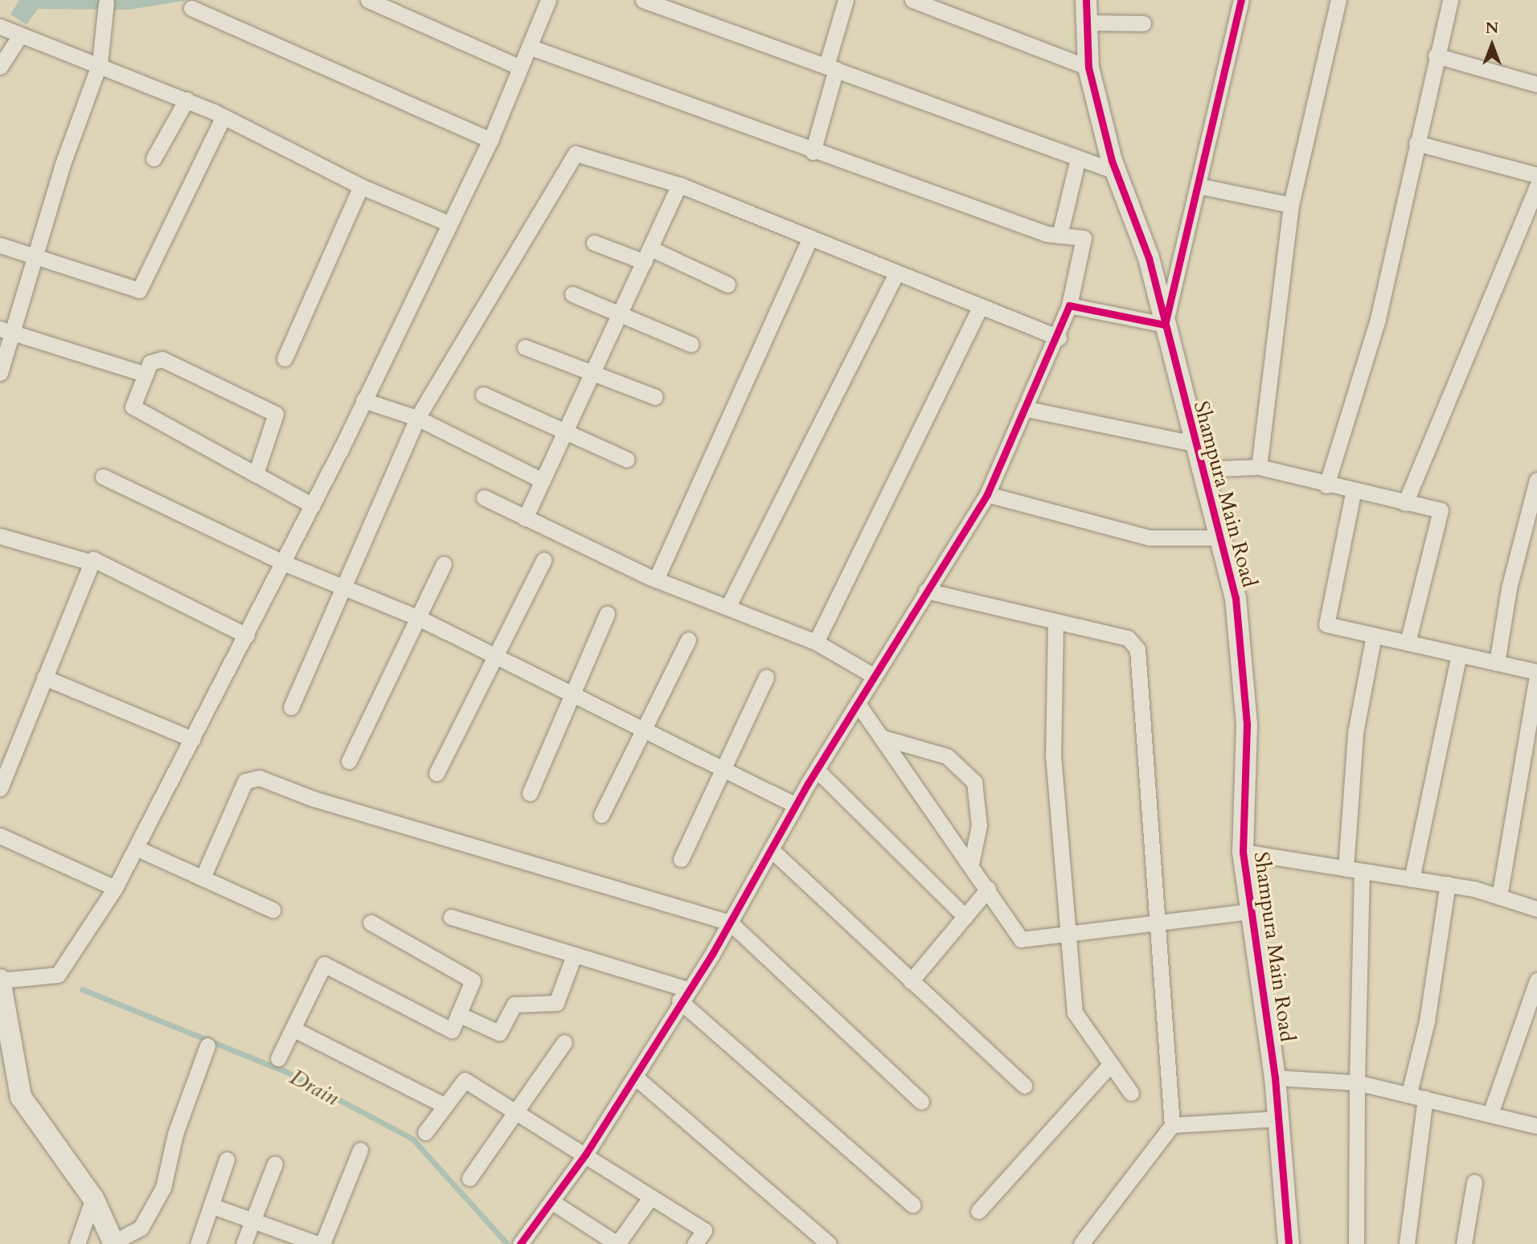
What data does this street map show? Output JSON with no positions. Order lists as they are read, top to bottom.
{
  "streets": {
    "street": ["Shampura Main Road"]
  },
  "water": ["Drain"],
  "north": "top"
}
